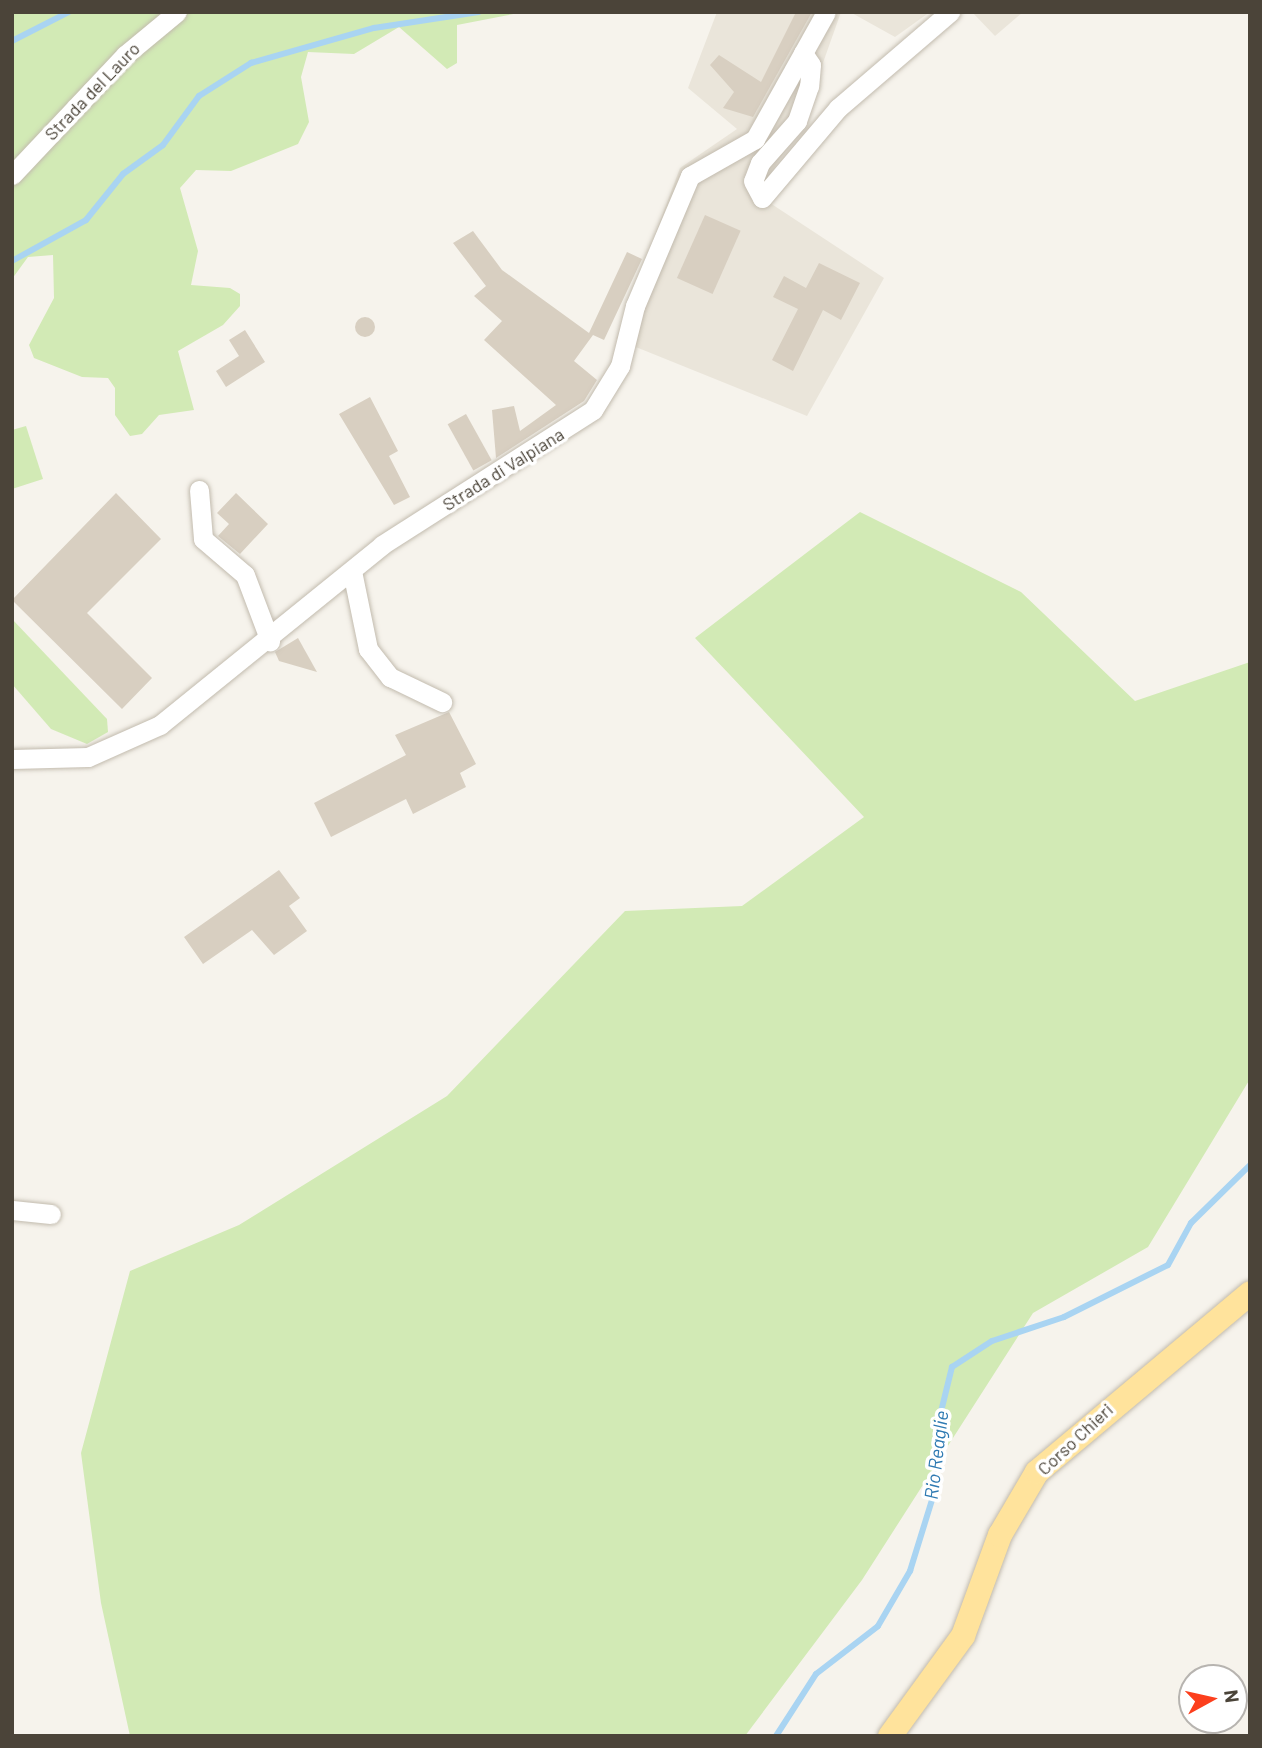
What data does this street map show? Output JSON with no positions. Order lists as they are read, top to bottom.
{
  "streets": {
    "main road": ["Corso Chieri"],
    "street": ["Strada del Lauro", "Strada di Valpiana"]
  },
  "water": ["Rio Reaglie"],
  "north": "right"
}
